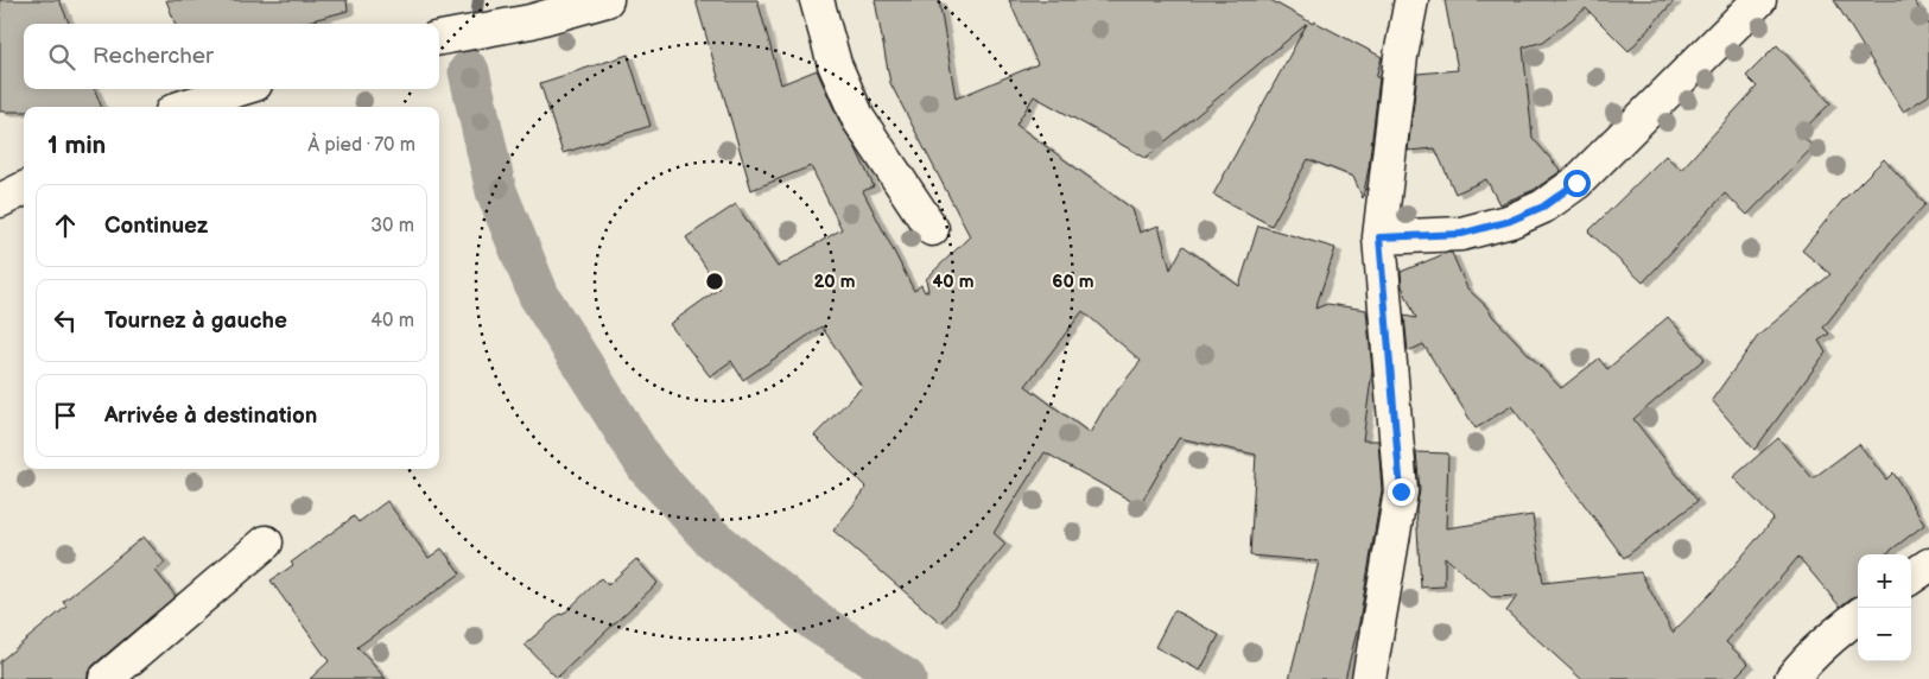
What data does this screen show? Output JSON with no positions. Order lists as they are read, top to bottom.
{
  "page": {
    "search": "Rechercher",
    "heading": ["1 min", "À pied · 70 m"],
    "list": [
      ["Continuez", "30 m"],
      ["Tournez à gauche", "40 m"],
      "Arrivée à destination"
    ],
    "map_buttons": ["+", "−"]
  },
  "rings": ["20 m", "40 m", "60 m"]
}
